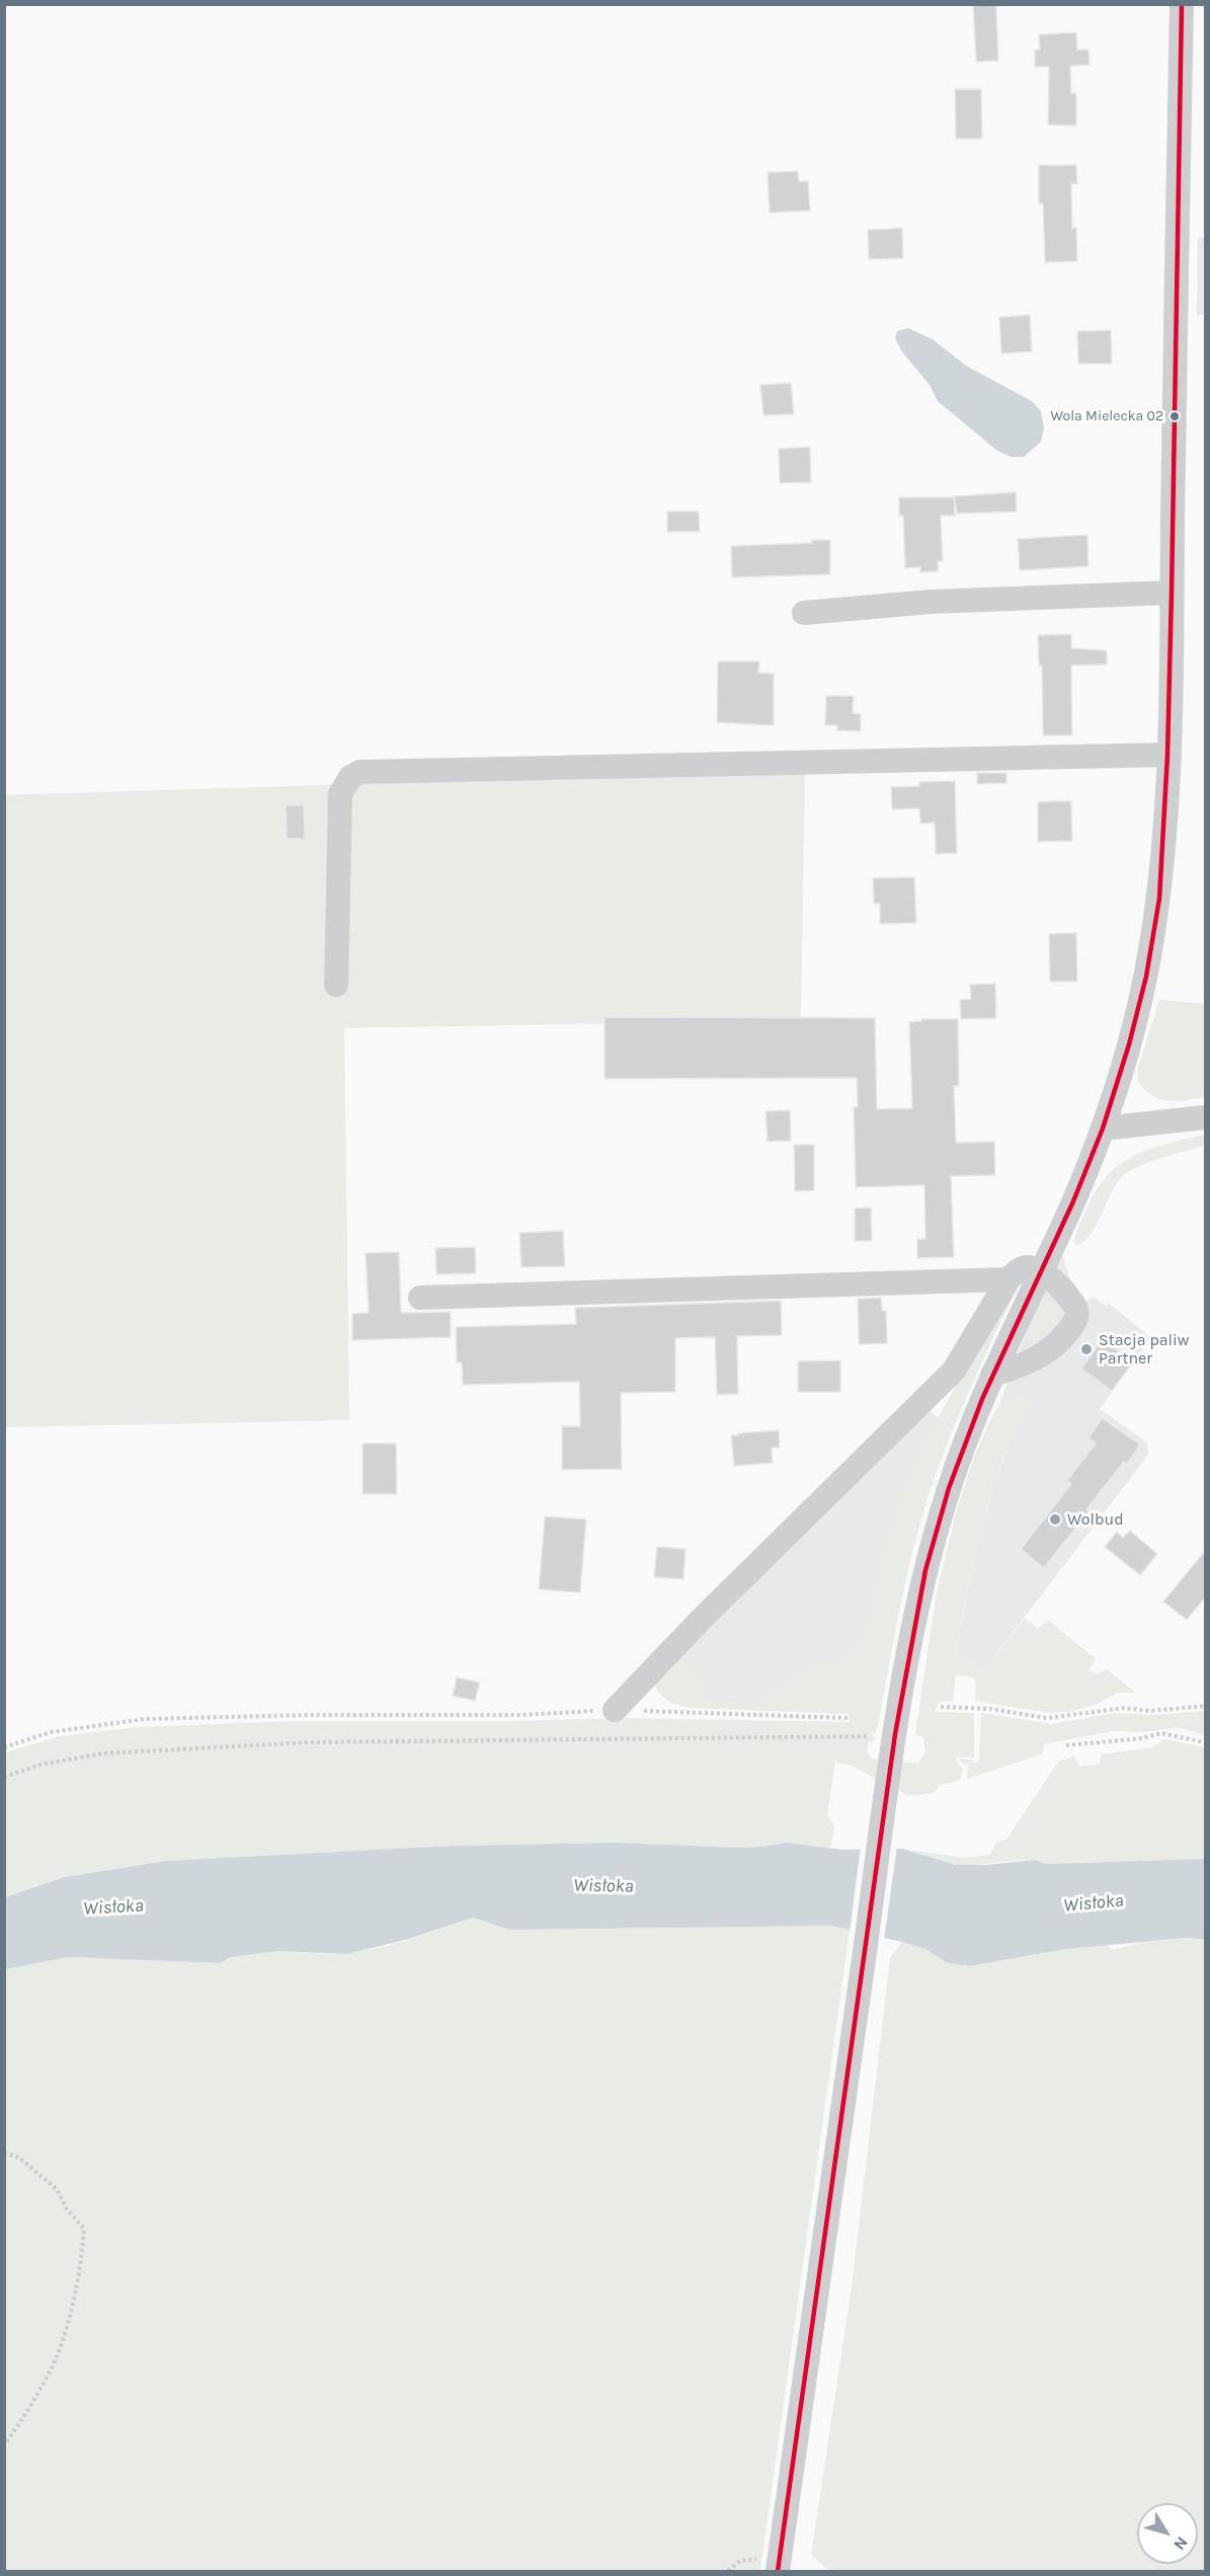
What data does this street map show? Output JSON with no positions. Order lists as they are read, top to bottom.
{
  "water": ["Wisłoka"],
  "places": ["Wola Mielecka 02", "Stacja paliw Partner", "Wolbud"],
  "north": "bottom right"
}
